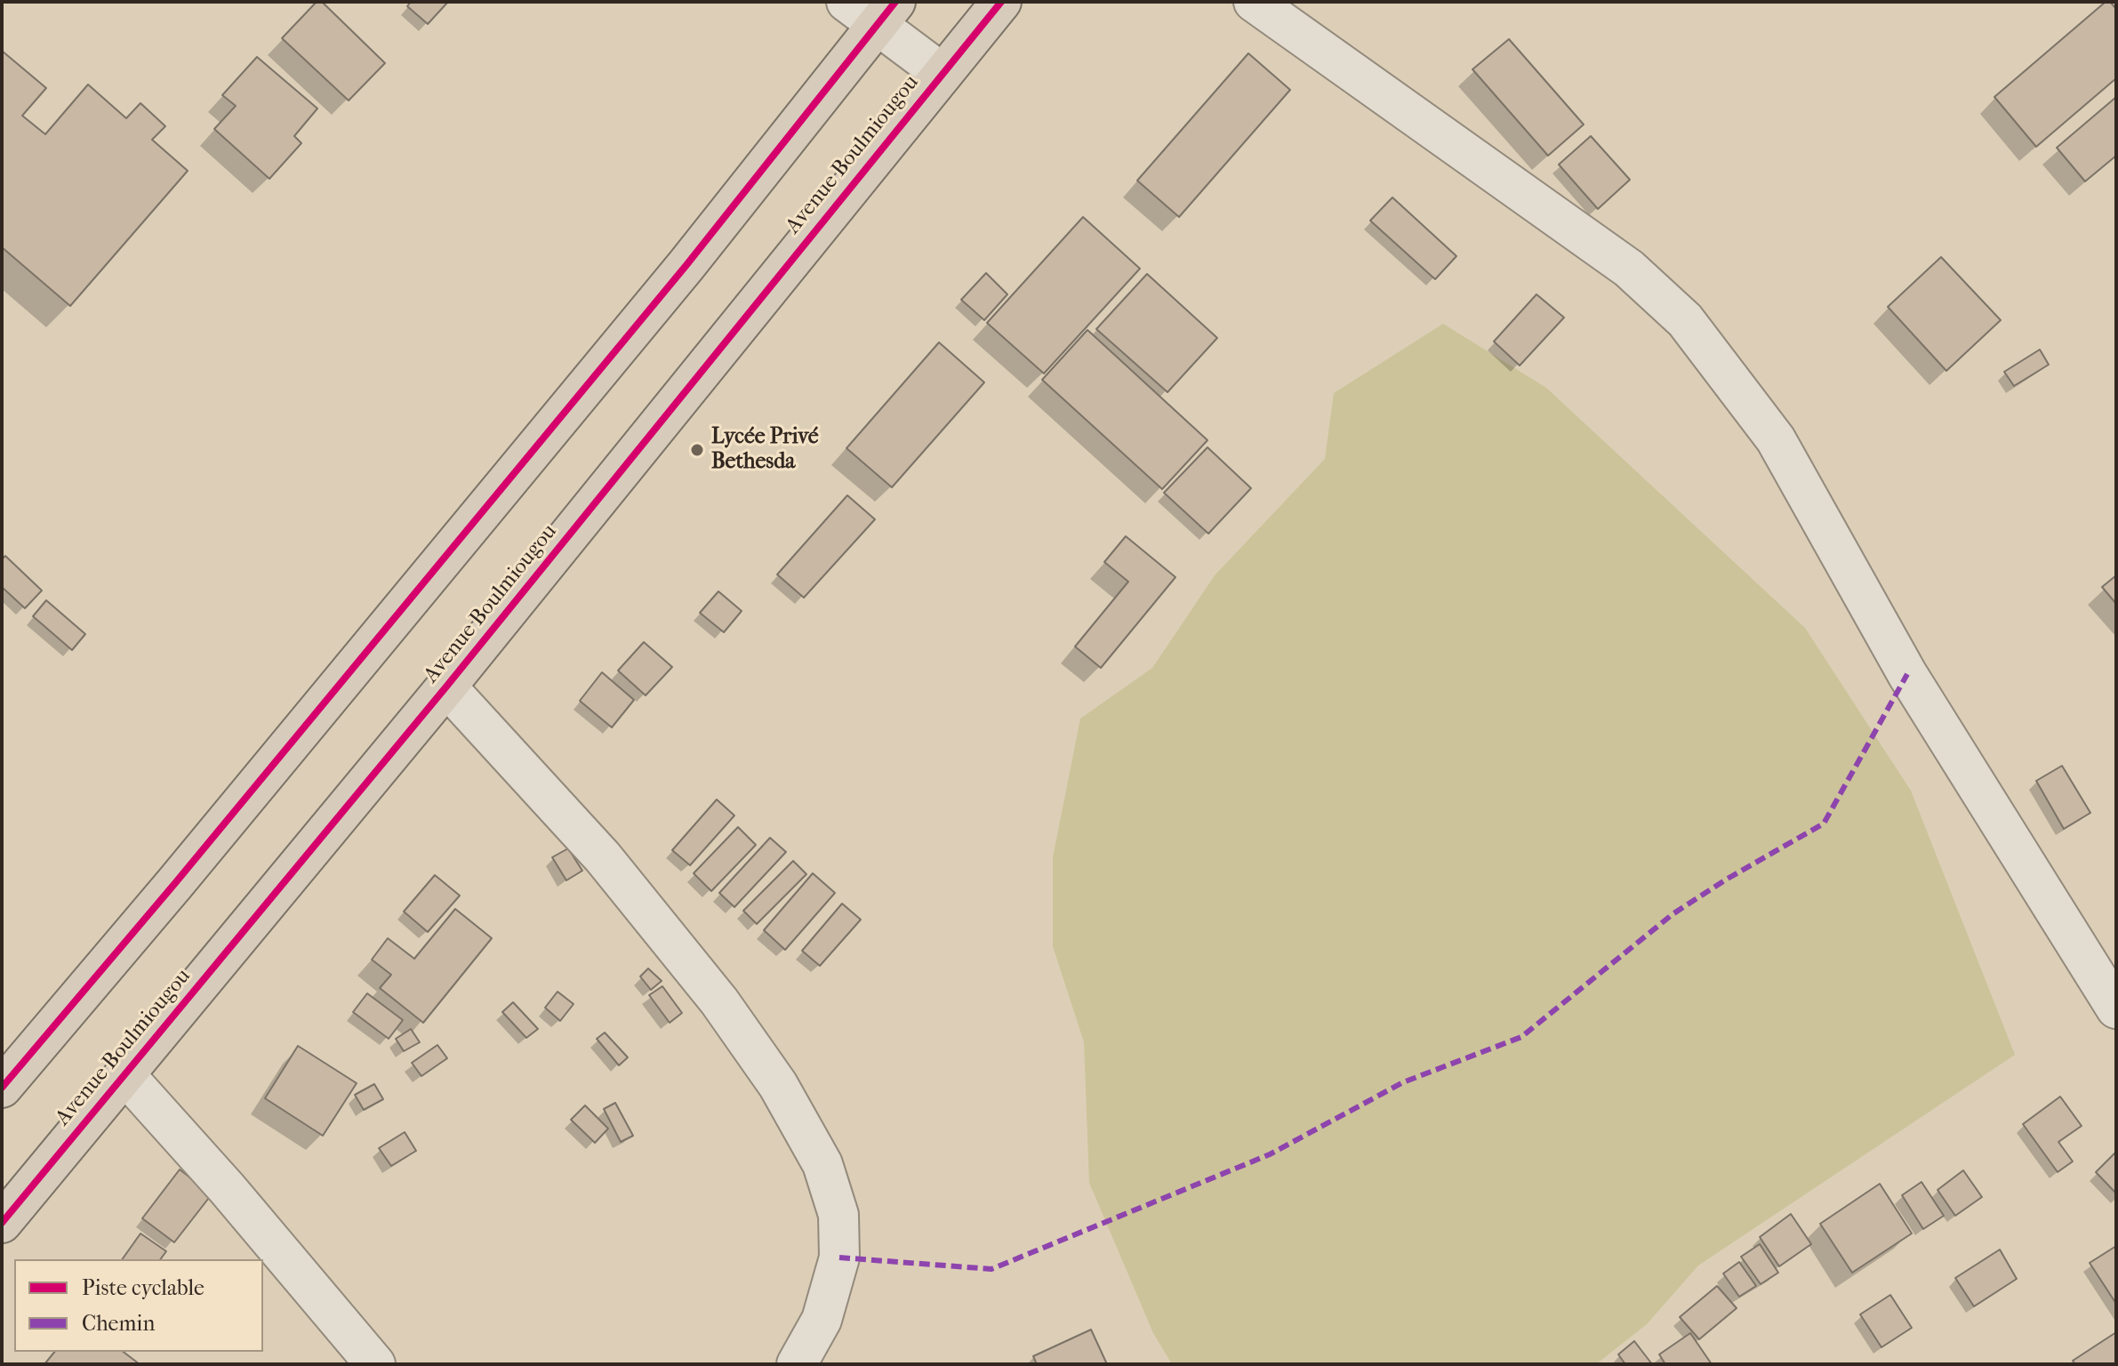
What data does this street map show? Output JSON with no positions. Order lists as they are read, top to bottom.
{
  "streets": {
    "highway": ["Avenue Boulmiougou"]
  },
  "places": ["Lycée Privé Bethesda"],
  "legend": ["Piste cyclable", "Chemin"]
}
